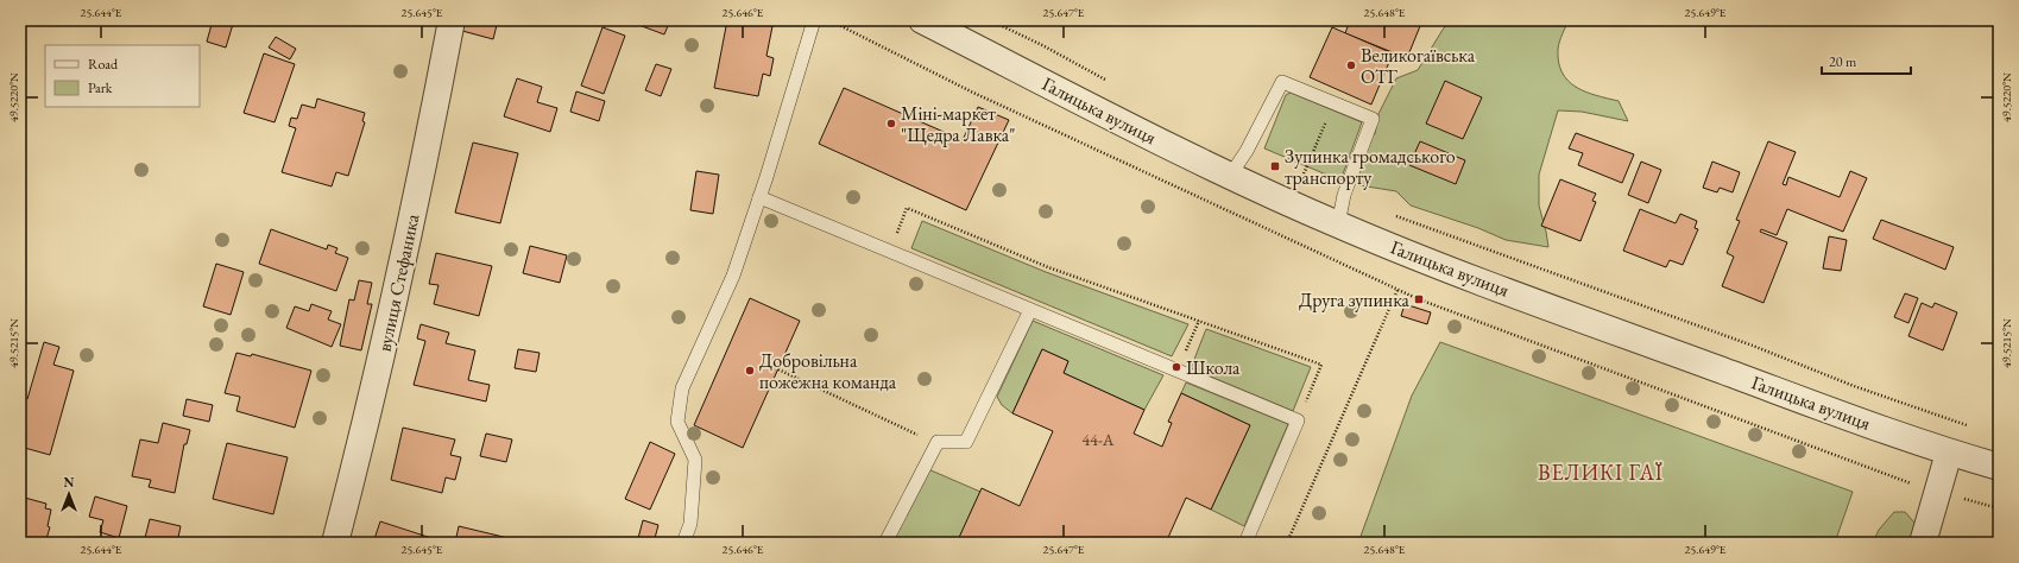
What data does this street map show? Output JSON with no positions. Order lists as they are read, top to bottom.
{
  "streets": {
    "street": ["Галицька вулиця", "вулиця Стефаника"]
  },
  "districts": ["ВЕЛИКІ ГАЇ"],
  "places": {
    "other": [
      "Великогаївська ОТГ",
      "Міні-маркет \"Щедра Лавка\"",
      "Школа",
      "Добровільна пожежна команда"
    ],
    "transit": ["Зупинка громадського транспорту", "Друга зупинка"]
  },
  "house_numbers": ["44-А"],
  "legend": ["Road", "Park"],
  "scale_bar": "20 m",
  "north": "top",
  "coordinates": [
    "25.644°E",
    "25.645°E",
    "25.646°E",
    "25.647°E",
    "25.648°E",
    "25.649°E",
    "49.5220°N",
    "49.5215°N"
  ]
}
